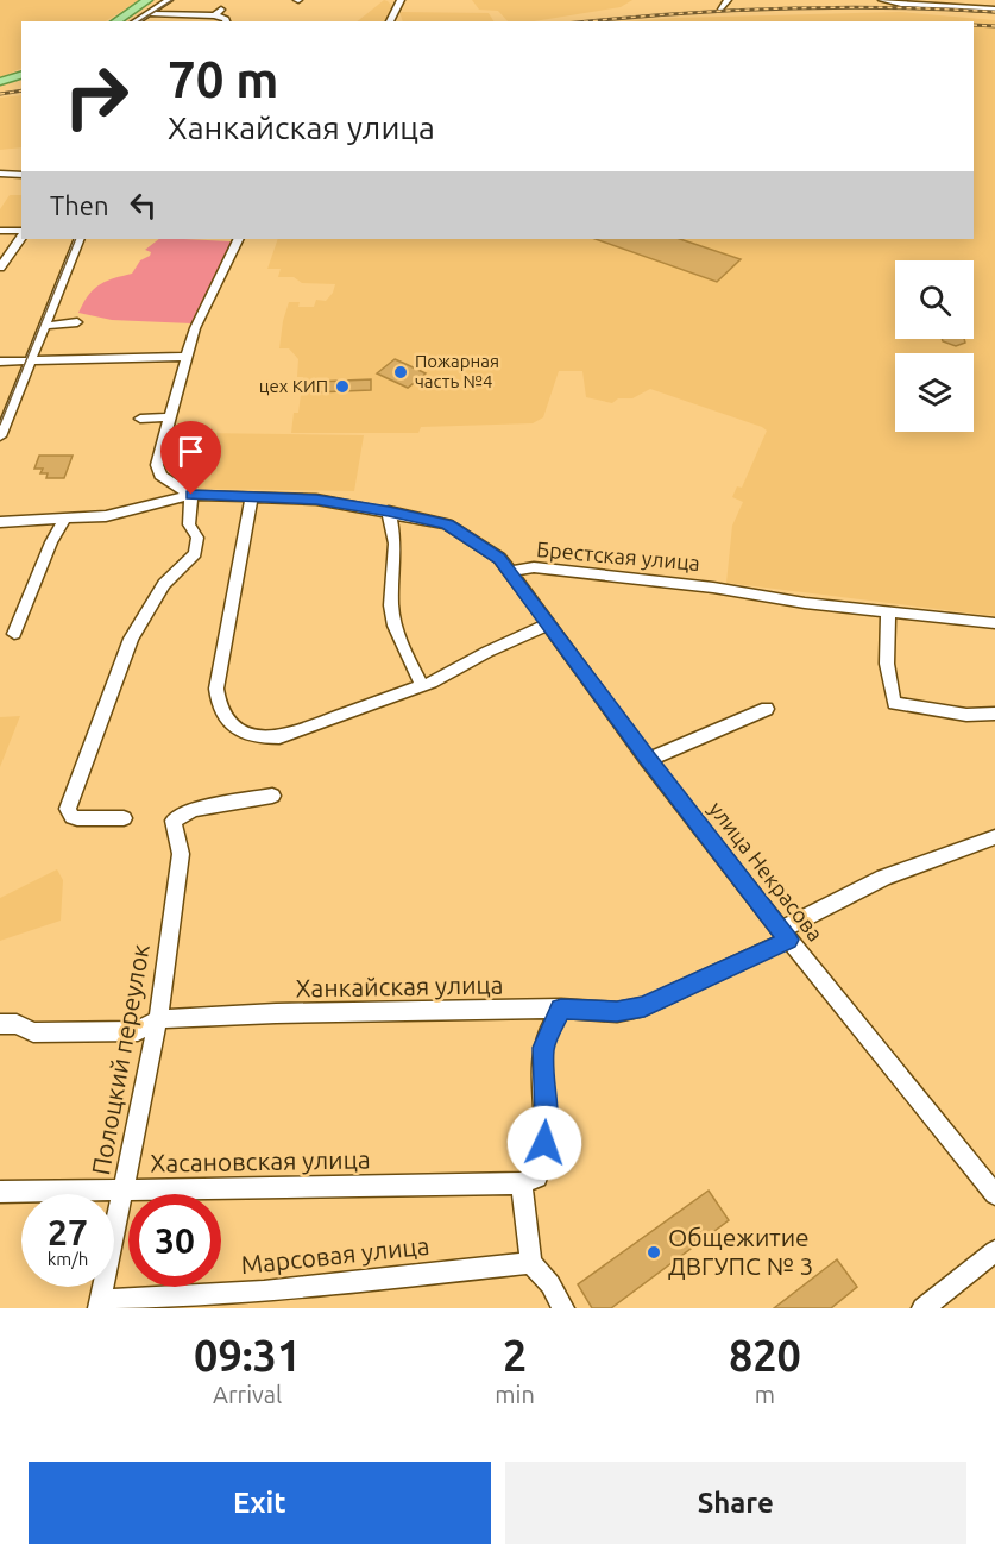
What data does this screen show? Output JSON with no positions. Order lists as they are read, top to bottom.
{
  "streets": {
    "street": [
      "Брестская улица",
      "улица Некрасова",
      "Ханкайская улица",
      "Полоцкий переулок",
      "Хасановская улица",
      "Марсовая улица"
    ]
  },
  "crossings": [
    ["Брестская улица", "улица Некрасова"],
    ["улица Некрасова", "Ханкайская улица"],
    ["Ханкайская улица", "Полоцкий переулок"],
    ["Полоцкий переулок", "Хасановская улица"],
    ["Полоцкий переулок", "Марсовая улица"]
  ],
  "places": ["Пожарная часть №4", "цех КИП", "Общежитие ДВГУПС № 3"],
  "page": {
    "turn": ["70 m", "Ханкайская улица"],
    "then": "Then",
    "speed": "27 km/h",
    "limit": "30",
    "eta": [
      "09:31",
      "Arrival",
      "2",
      "min",
      "820",
      "m"
    ],
    "buttons": ["Exit", "Share"]
  }
}
